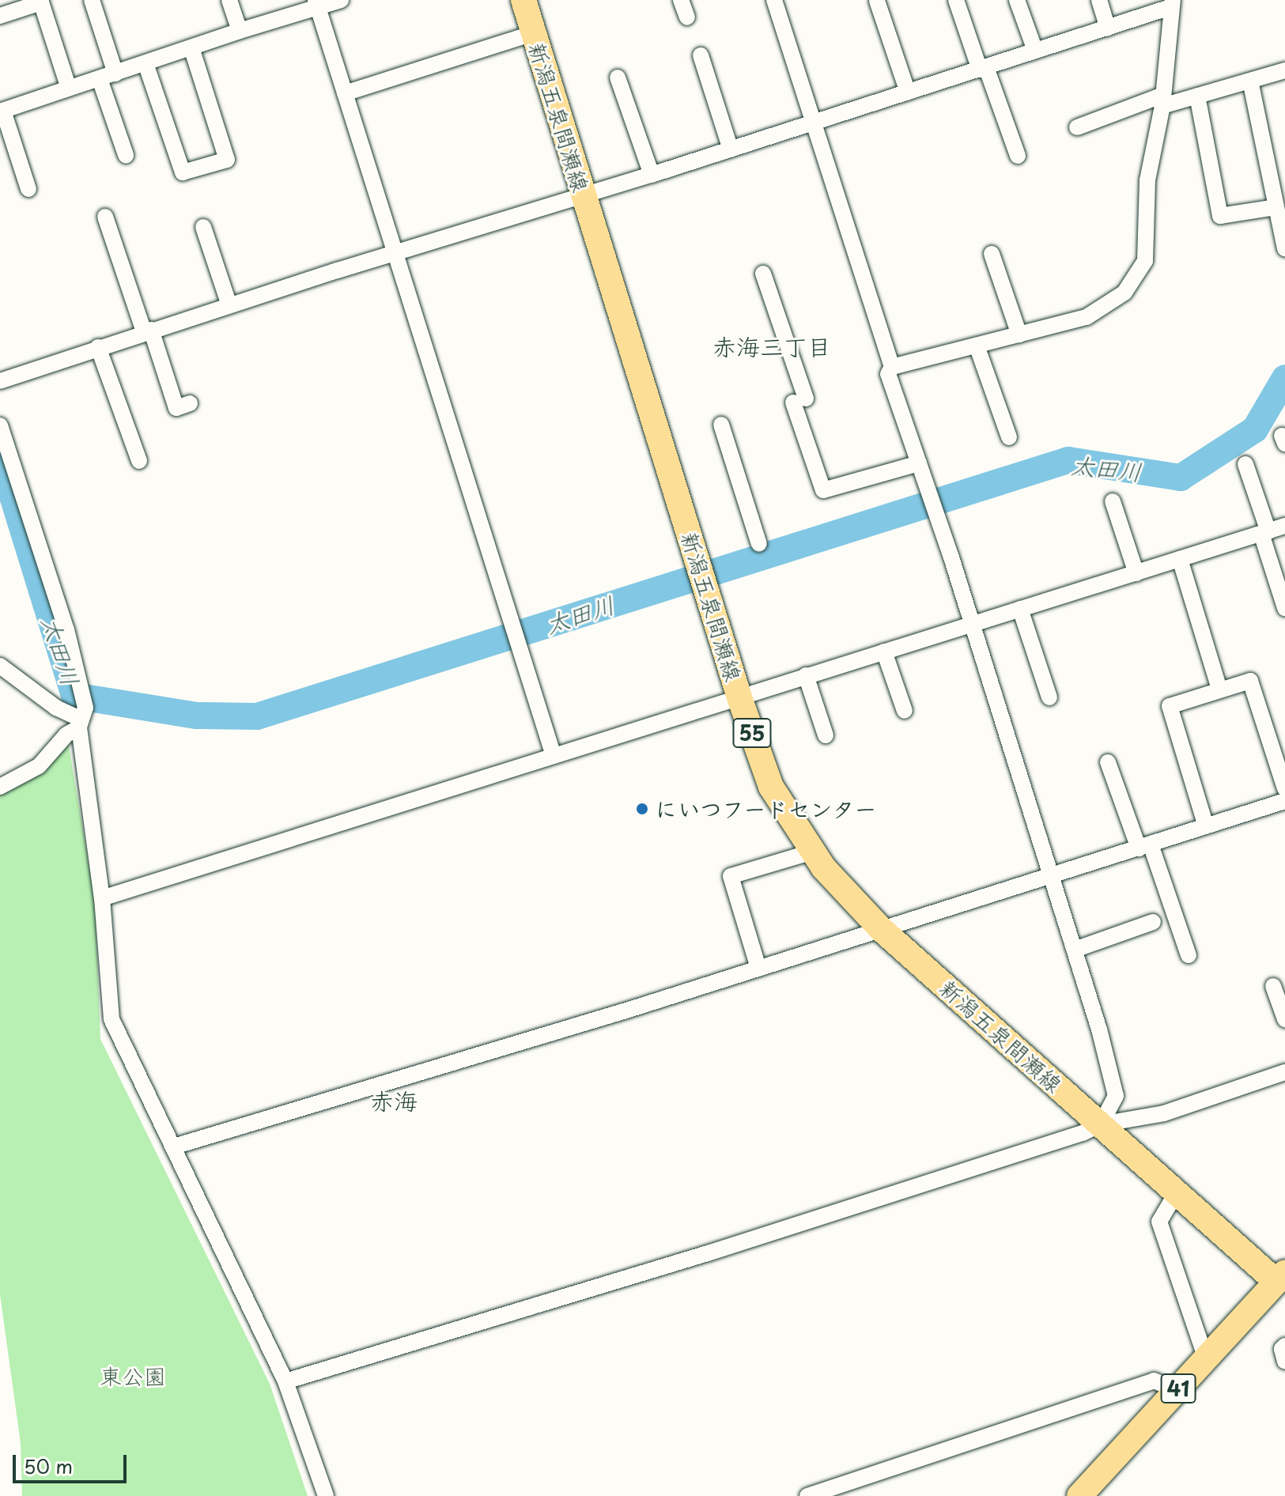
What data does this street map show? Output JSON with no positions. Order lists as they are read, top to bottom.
{
  "streets": {
    "main road": ["新潟五泉間瀬線", "55", "41"]
  },
  "crossings": [
    ["新潟五泉間瀬線", "41"]
  ],
  "districts": ["赤海三丁目", "赤海"],
  "water": ["太田川"],
  "parks": ["東公園"],
  "places": ["にいつフードセンター"],
  "scale_bar": "50 m"
}
